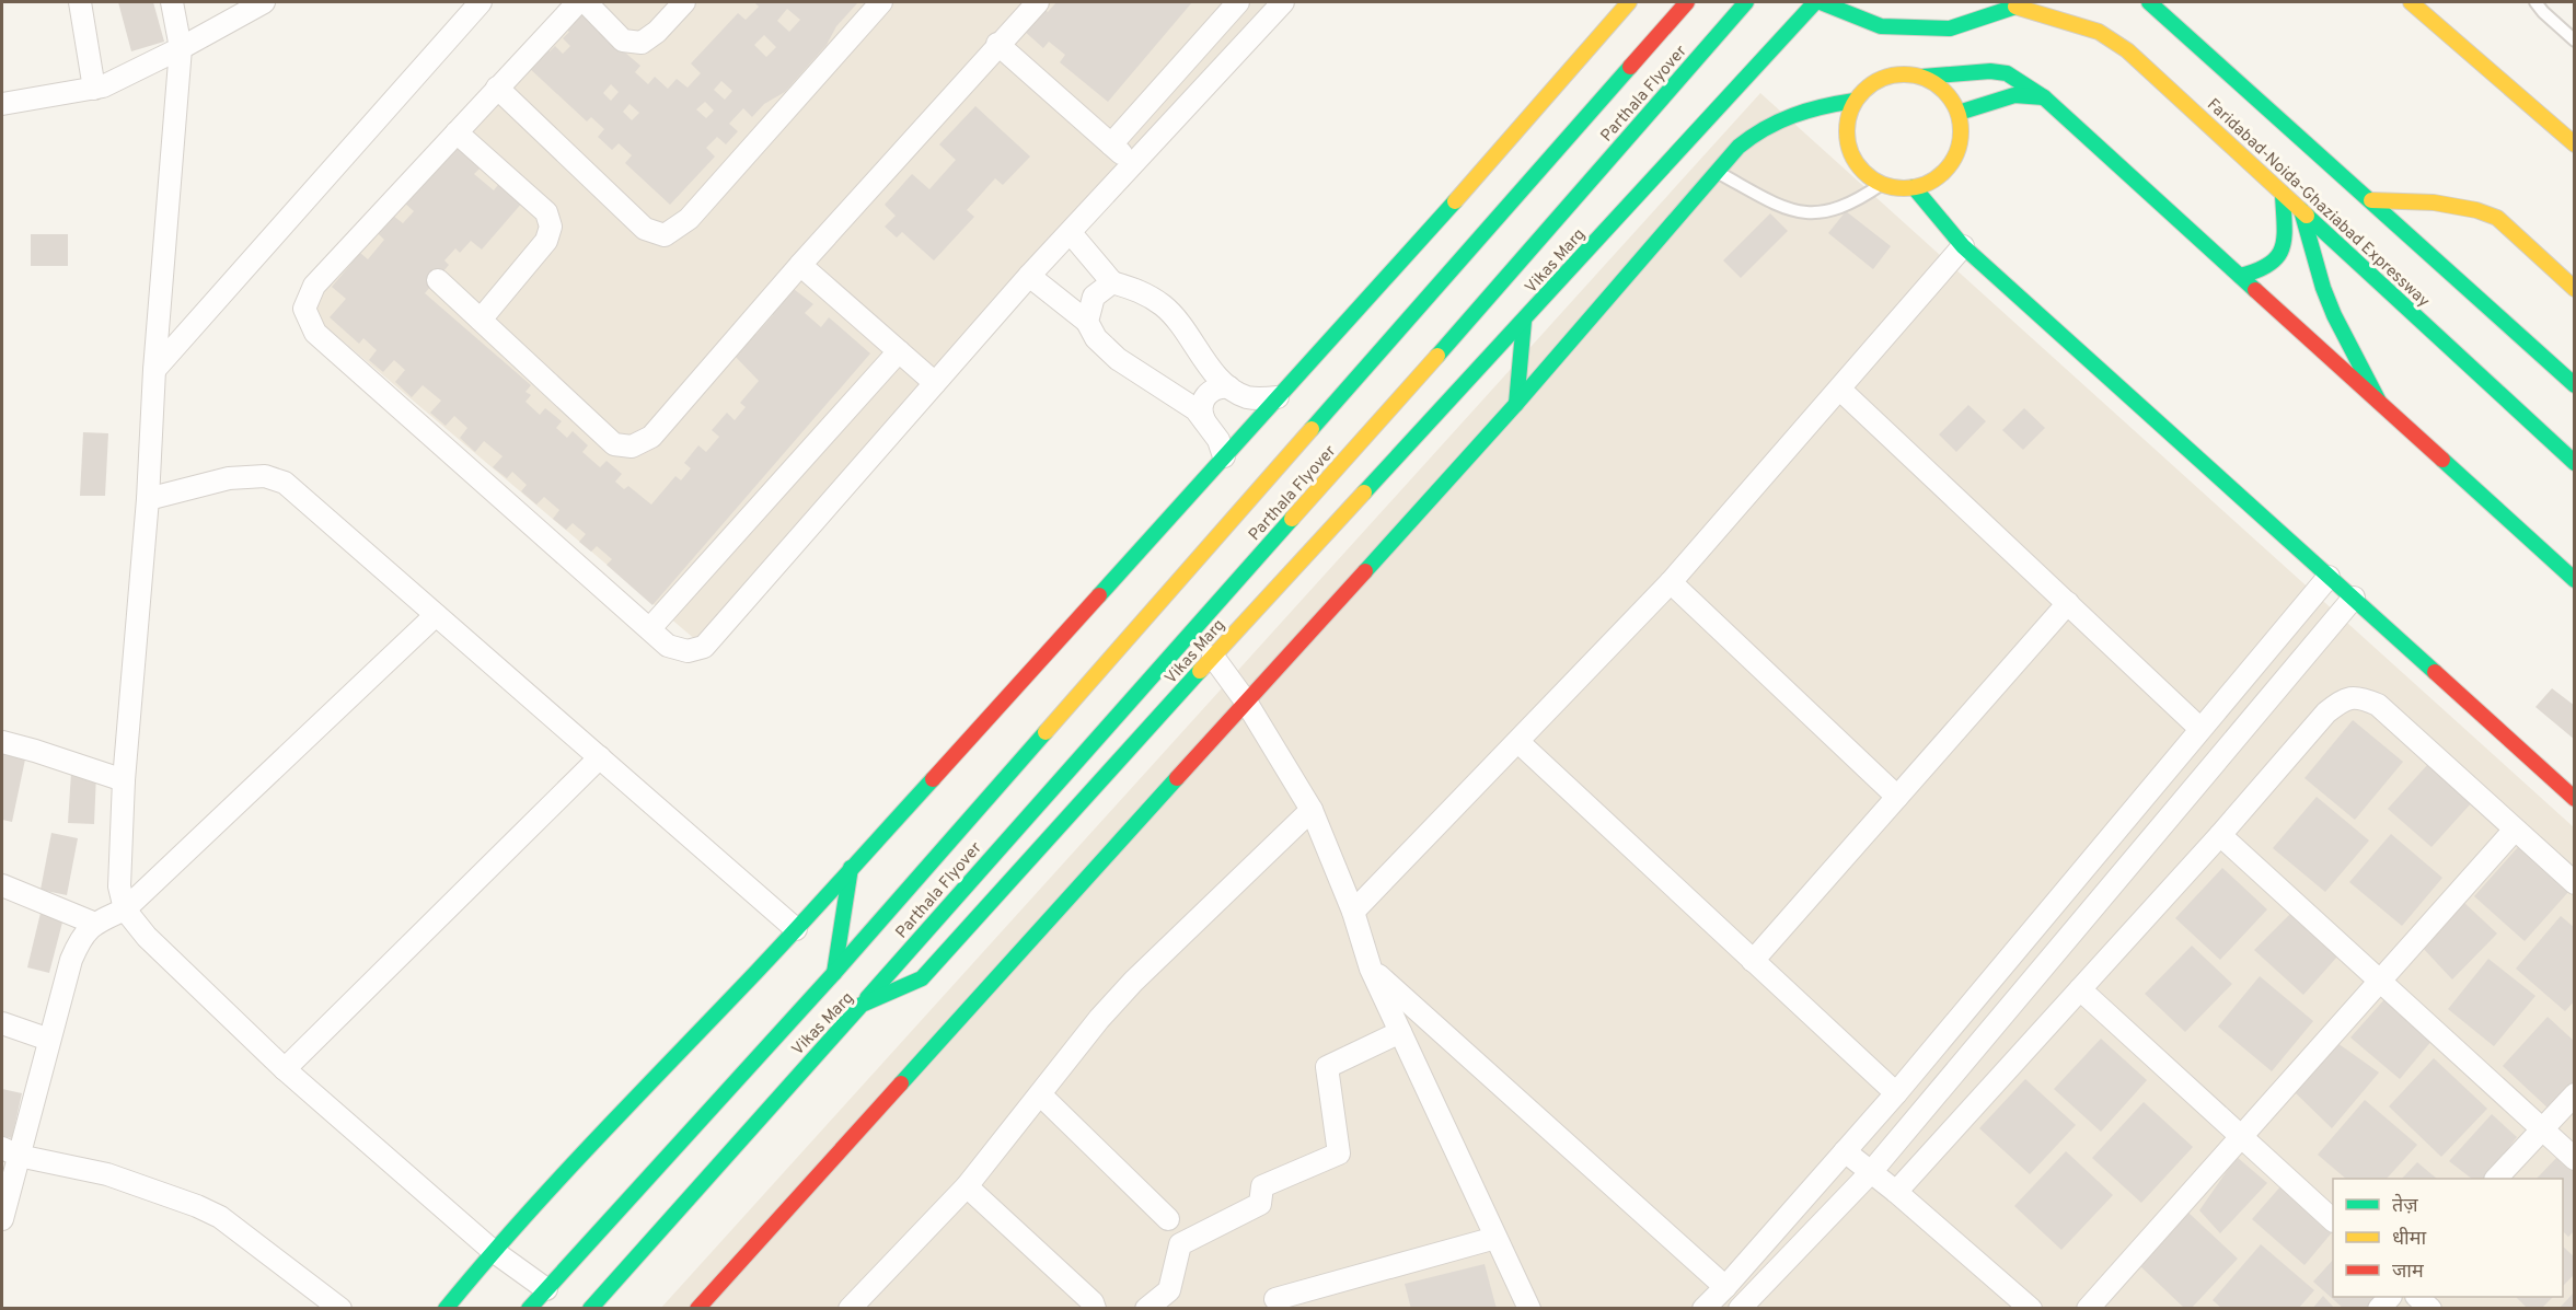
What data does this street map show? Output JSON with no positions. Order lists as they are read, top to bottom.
{
  "streets": {
    "main road": ["Parthala Flyover", "Faridabad-Noida-Ghaziabad Expressway", "Vikas Marg"]
  },
  "crossings": [
    ["Parthala Flyover", "Vikas Marg"]
  ],
  "legend": ["तेज़", "धीमा", "जाम"]
}
